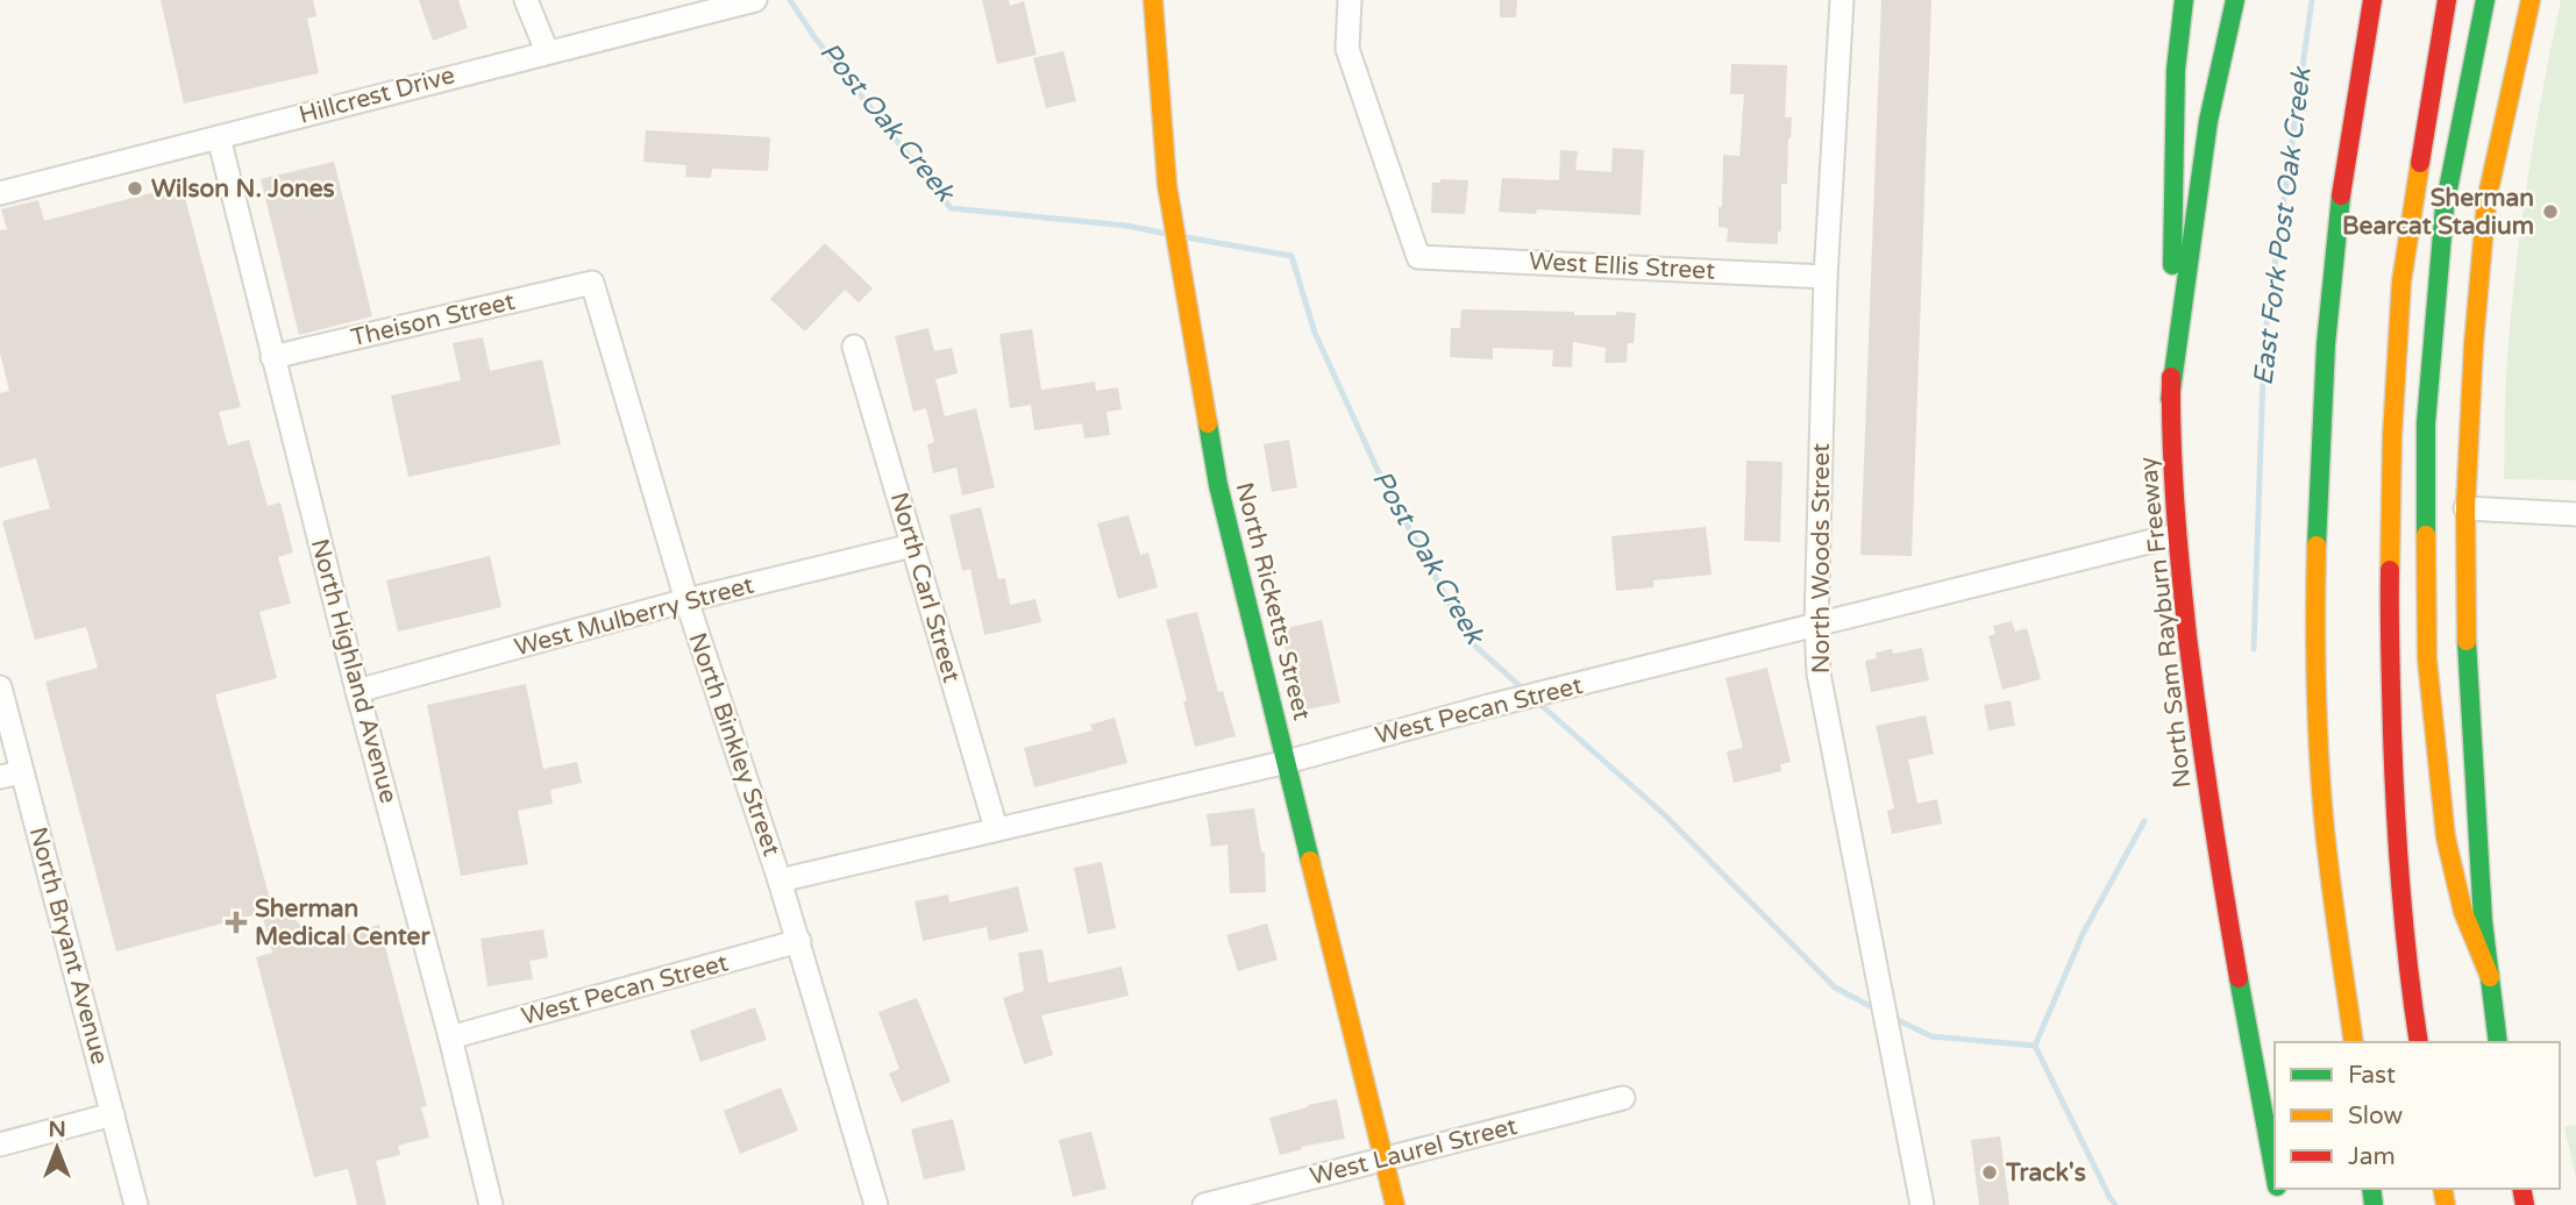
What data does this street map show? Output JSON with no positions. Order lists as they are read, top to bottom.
{
  "streets": {
    "main road": ["North Ricketts Street", "North Sam Rayburn Freeway"],
    "street": [
      "Hillcrest Drive",
      "West Ellis Street",
      "Theison Street",
      "North Woods Street",
      "North Carl Street",
      "West Mulberry Street",
      "North Highland Avenue",
      "West Pecan Street",
      "North Binkley Street",
      "North Bryant Avenue",
      "West Laurel Street"
    ]
  },
  "crossings": [
    ["Hillcrest Drive", "North Highland Avenue"],
    ["West Ellis Street", "North Woods Street"],
    ["Theison Street", "North Highland Avenue"],
    ["Theison Street", "North Binkley Street"],
    ["North Woods Street", "West Pecan Street"],
    ["North Carl Street", "West Mulberry Street"],
    ["North Carl Street", "West Pecan Street"],
    ["North Ricketts Street", "West Pecan Street"],
    ["North Ricketts Street", "West Laurel Street"],
    ["West Mulberry Street", "North Highland Avenue"],
    ["West Mulberry Street", "North Binkley Street"],
    ["North Sam Rayburn Freeway", "West Pecan Street"],
    ["North Highland Avenue", "West Pecan Street"],
    ["West Pecan Street", "North Binkley Street"]
  ],
  "water": ["Post Oak Creek", "East Fork Post Oak Creek"],
  "places": {
    "other": ["Wilson N. Jones", "Sherman Bearcat Stadium", "Track's"],
    "health": ["Sherman Medical Center"]
  },
  "legend": ["Fast", "Slow", "Jam"],
  "north": "top"
}
